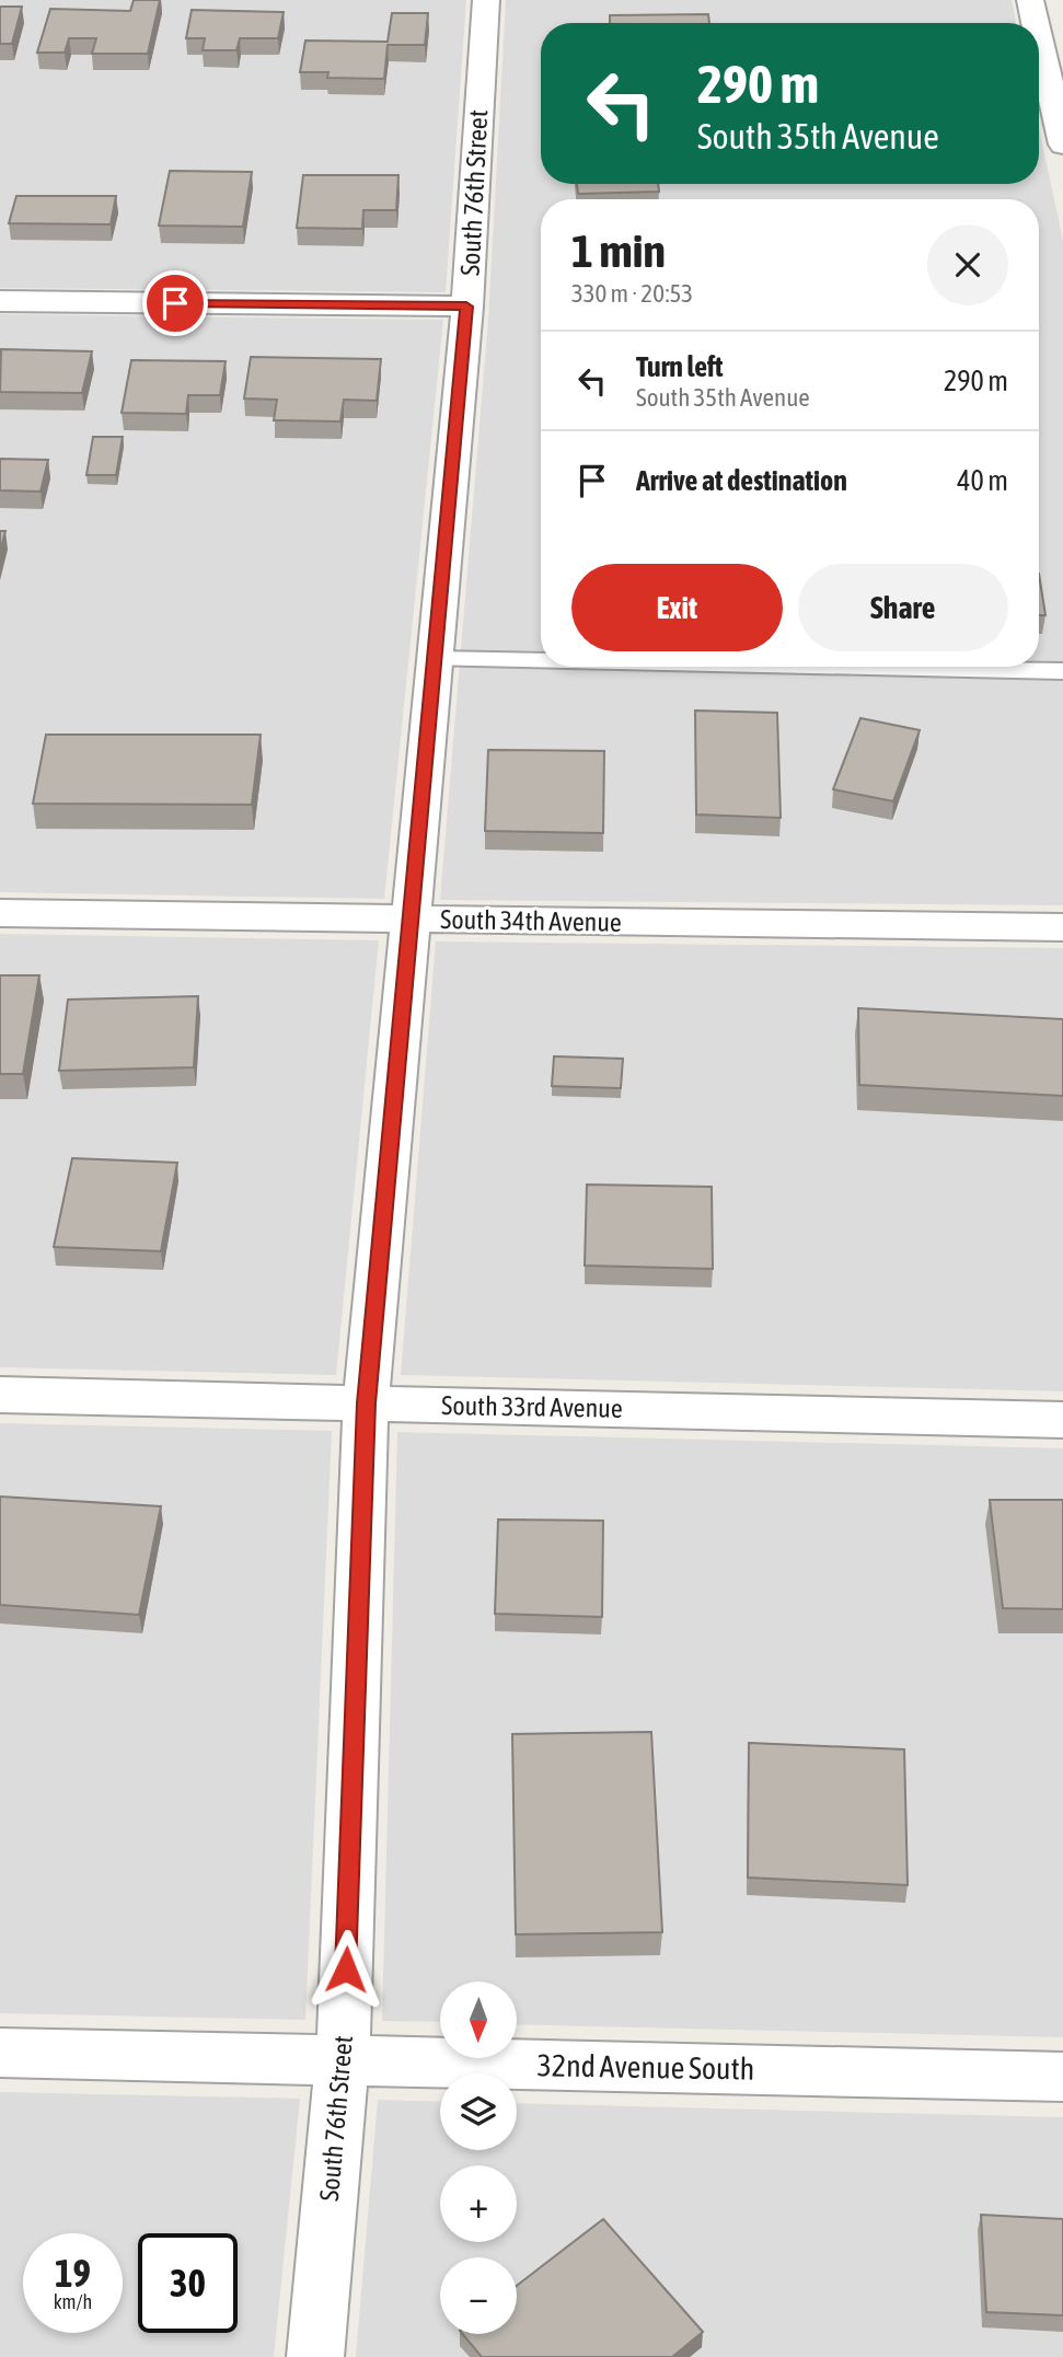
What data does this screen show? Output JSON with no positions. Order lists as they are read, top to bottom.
{
  "streets": {
    "street": [
      "South 76th Street",
      "South 34th Avenue",
      "South 33rd Avenue",
      "32nd Avenue South"
    ]
  },
  "crossings": [
    ["South 76th Street", "South 34th Avenue"],
    ["South 76th Street", "South 33rd Avenue"],
    ["South 76th Street", "32nd Avenue South"]
  ],
  "north": "bottom",
  "page": {
    "turn": ["290 m", "South 35th Avenue"],
    "heading": ["1 min", "330 m · 20:53"],
    "list": [
      {
        "name": "Turn left",
        "note": "South 35th Avenue",
        "value": "290 m"
      },
      {
        "name": "Arrive at destination",
        "value": "40 m"
      }
    ],
    "buttons": ["Exit", "Share"],
    "map_buttons": ["+", "−"],
    "speed": "19 km/h",
    "limit": "30"
  }
}
